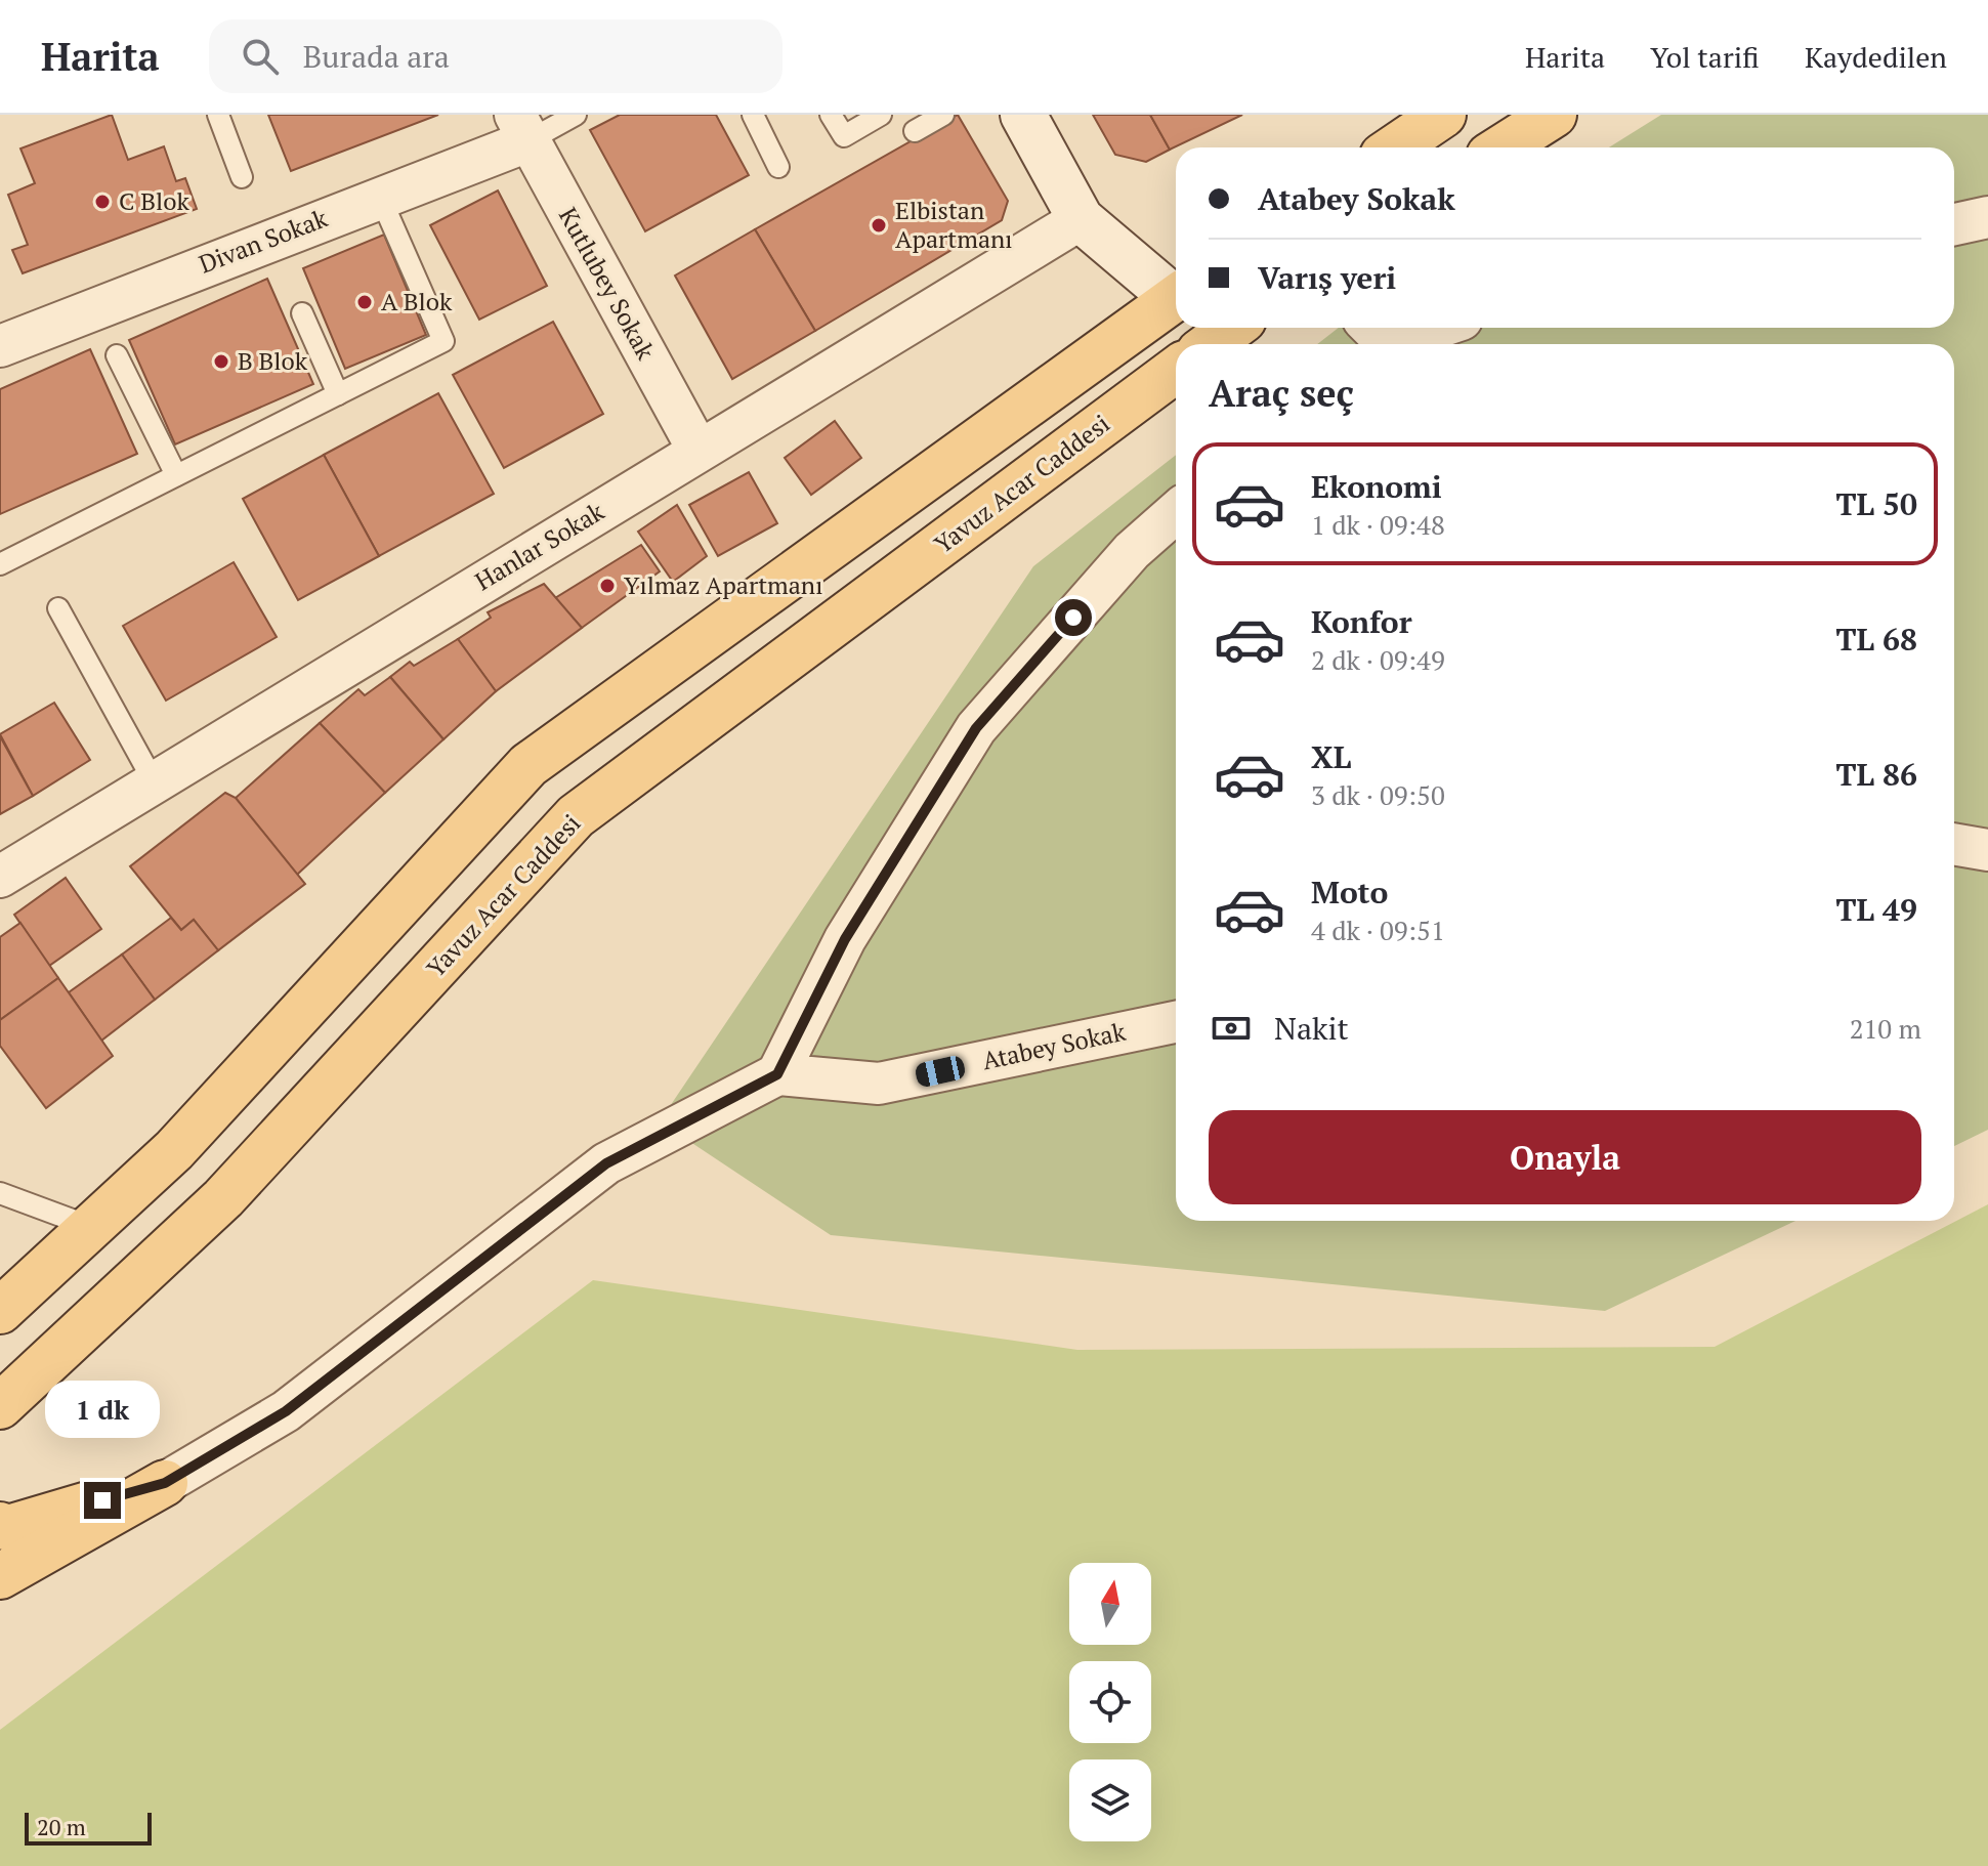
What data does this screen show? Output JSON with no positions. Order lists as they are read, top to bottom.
{
  "streets": {
    "main road": ["Yavuz Acar Caddesi"],
    "street": [
      "Divan Sokak",
      "Kutlubey Sokak",
      "Hanlar Sokak",
      "Atabey Sokak"
    ]
  },
  "crossings": [
    ["Divan Sokak", "Kutlubey Sokak"],
    ["Kutlubey Sokak", "Hanlar Sokak"]
  ],
  "places": [
    "C Blok",
    "Elbistan Apartmanı",
    "A Blok",
    "B Blok",
    "Yılmaz Apartmanı"
  ],
  "scale_bar": "20 m",
  "north": "top",
  "page": {
    "header": "Harita",
    "search": "Burada ara",
    "nav": ["Harita", "Yol tarifi", "Kaydedilen"],
    "banner": ["Atabey Sokak", "Varış yeri"],
    "heading": "Araç seç",
    "list": [
      {
        "name": "Ekonomi",
        "note": "1 dk · 09:48",
        "value": "TL 50"
      },
      {
        "name": "Konfor",
        "note": "2 dk · 09:49",
        "value": "TL 68"
      },
      {
        "name": "XL",
        "note": "3 dk · 09:50",
        "value": "TL 86"
      },
      {
        "name": "Moto",
        "note": "4 dk · 09:51",
        "value": "TL 49"
      }
    ],
    "pay": ["Nakit", "210 m"],
    "buttons": "Onayla",
    "bubble": "1 dk",
    "scale": "20 m"
  }
}
